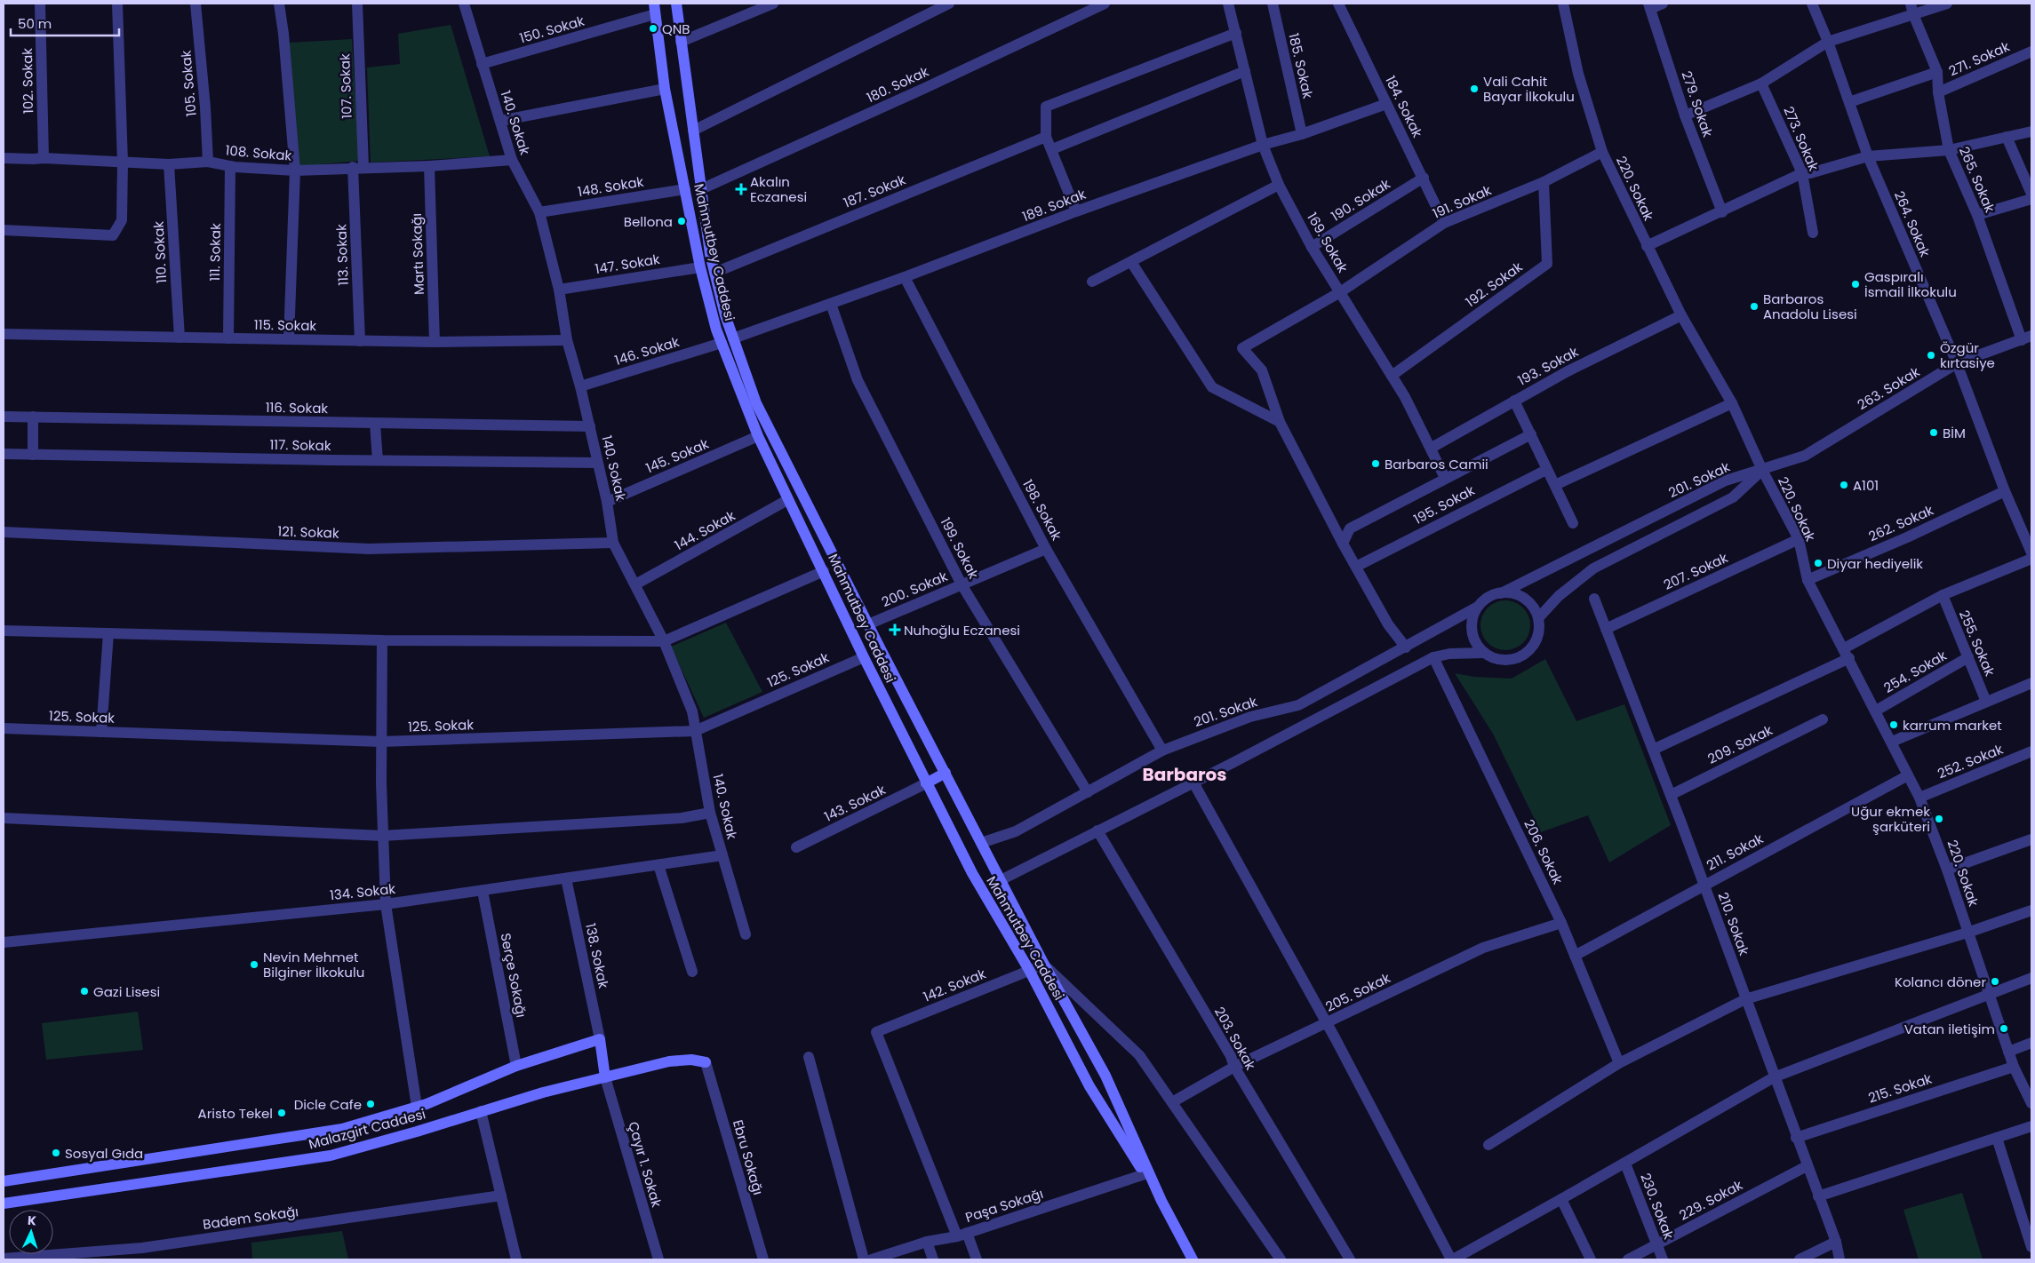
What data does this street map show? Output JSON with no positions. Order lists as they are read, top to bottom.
{
  "streets": {
    "main road": ["Mahmutbey Caddesi", "Malazgirt Caddesi"],
    "street": [
      "150. Sokak",
      "271. Sokak",
      "185. Sokak",
      "102. Sokak",
      "105. Sokak",
      "180. Sokak",
      "107. Sokak",
      "279. Sokak",
      "184. Sokak",
      "140. Sokak",
      "273. Sokak",
      "108. Sokak",
      "265. Sokak",
      "148. Sokak",
      "220. Sokak",
      "187. Sokak",
      "190. Sokak",
      "191. Sokak",
      "189. Sokak",
      "264. Sokak",
      "169. Sokak",
      "110. Sokak",
      "111. Sokak",
      "Martı Sokağı",
      "113. Sokak",
      "147. Sokak",
      "192. Sokak",
      "115. Sokak",
      "146. Sokak",
      "193. Sokak",
      "263. Sokak",
      "116. Sokak",
      "117. Sokak",
      "145. Sokak",
      "201. Sokak",
      "195. Sokak",
      "198. Sokak",
      "262. Sokak",
      "144. Sokak",
      "121. Sokak",
      "199. Sokak",
      "207. Sokak",
      "200. Sokak",
      "255. Sokak",
      "125. Sokak",
      "254. Sokak",
      "209. Sokak",
      "252. Sokak",
      "143. Sokak",
      "206. Sokak",
      "211. Sokak",
      "134. Sokak",
      "210. Sokak",
      "138. Sokak",
      "Serçe Sokağı",
      "142. Sokak",
      "205. Sokak",
      "203. Sokak",
      "215. Sokak",
      "Ebru Sokağı",
      "Çayır 1. Sokak",
      "229. Sokak",
      "Paşa Sokağı",
      "230. Sokak",
      "Badem Sokağı"
    ]
  },
  "crossings": [
    ["150. Sokak", "140. Sokak"],
    ["150. Sokak", "Mahmutbey Caddesi"],
    ["271. Sokak", "265. Sokak"],
    ["271. Sokak", "264. Sokak"],
    ["185. Sokak", "189. Sokak"],
    ["102. Sokak", "108. Sokak"],
    ["105. Sokak", "108. Sokak"],
    ["180. Sokak", "Mahmutbey Caddesi"],
    ["107. Sokak", "108. Sokak"],
    ["107. Sokak", "113. Sokak"],
    ["184. Sokak", "190. Sokak"],
    ["184. Sokak", "191. Sokak"],
    ["184. Sokak", "189. Sokak"],
    ["140. Sokak", "108. Sokak"],
    ["140. Sokak", "148. Sokak"],
    ["140. Sokak", "147. Sokak"],
    ["140. Sokak", "115. Sokak"],
    ["140. Sokak", "146. Sokak"],
    ["140. Sokak", "116. Sokak"],
    ["140. Sokak", "117. Sokak"],
    ["140. Sokak", "145. Sokak"],
    ["140. Sokak", "144. Sokak"],
    ["140. Sokak", "121. Sokak"],
    ["140. Sokak", "125. Sokak"],
    ["140. Sokak", "134. Sokak"],
    ["108. Sokak", "110. Sokak"],
    ["108. Sokak", "111. Sokak"],
    ["108. Sokak", "Martı Sokağı"],
    ["108. Sokak", "113. Sokak"],
    ["265. Sokak", "263. Sokak"],
    ["148. Sokak", "Mahmutbey Caddesi"],
    ["220. Sokak", "191. Sokak"],
    ["220. Sokak", "193. Sokak"],
    ["220. Sokak", "263. Sokak"],
    ["220. Sokak", "201. Sokak"],
    ["220. Sokak", "262. Sokak"],
    ["220. Sokak", "207. Sokak"],
    ["220. Sokak", "254. Sokak"],
    ["220. Sokak", "252. Sokak"],
    ["220. Sokak", "211. Sokak"],
    ["220. Sokak", "215. Sokak"],
    ["187. Sokak", "Mahmutbey Caddesi"],
    ["190. Sokak", "169. Sokak"],
    ["191. Sokak", "169. Sokak"],
    ["191. Sokak", "192. Sokak"],
    ["189. Sokak", "169. Sokak"],
    ["189. Sokak", "Mahmutbey Caddesi"],
    ["189. Sokak", "198. Sokak"],
    ["189. Sokak", "199. Sokak"],
    ["264. Sokak", "263. Sokak"],
    ["264. Sokak", "262. Sokak"],
    ["169. Sokak", "192. Sokak"],
    ["169. Sokak", "193. Sokak"],
    ["110. Sokak", "115. Sokak"],
    ["111. Sokak", "115. Sokak"],
    ["Mahmutbey Caddesi", "147. Sokak"],
    ["Mahmutbey Caddesi", "146. Sokak"],
    ["Mahmutbey Caddesi", "145. Sokak"],
    ["Mahmutbey Caddesi", "201. Sokak"],
    ["Mahmutbey Caddesi", "144. Sokak"],
    ["Mahmutbey Caddesi", "200. Sokak"],
    ["Mahmutbey Caddesi", "125. Sokak"],
    ["Mahmutbey Caddesi", "143. Sokak"],
    ["Mahmutbey Caddesi", "142. Sokak"],
    ["Mahmutbey Caddesi", "Paşa Sokağı"],
    ["Martı Sokağı", "115. Sokak"],
    ["113. Sokak", "115. Sokak"],
    ["263. Sokak", "201. Sokak"],
    ["201. Sokak", "198. Sokak"],
    ["201. Sokak", "199. Sokak"],
    ["198. Sokak", "200. Sokak"],
    ["199. Sokak", "200. Sokak"],
    ["207. Sokak", "210. Sokak"],
    ["255. Sokak", "254. Sokak"],
    ["209. Sokak", "210. Sokak"],
    ["206. Sokak", "211. Sokak"],
    ["206. Sokak", "205. Sokak"],
    ["211. Sokak", "210. Sokak"],
    ["134. Sokak", "138. Sokak"],
    ["134. Sokak", "Serçe Sokağı"],
    ["210. Sokak", "215. Sokak"],
    ["210. Sokak", "229. Sokak"],
    ["138. Sokak", "Malazgirt Caddesi"],
    ["Serçe Sokağı", "Malazgirt Caddesi"],
    ["142. Sokak", "Paşa Sokağı"],
    ["205. Sokak", "203. Sokak"],
    ["Malazgirt Caddesi", "Ebru Sokağı"],
    ["Malazgirt Caddesi", "Çayır 1. Sokak"],
    ["229. Sokak", "230. Sokak"]
  ],
  "districts": ["Barbaros"],
  "places": {
    "other": [
      "QNB",
      "Vali Cahit Bayar İlkokulu",
      "Bellona",
      "Gaspıralı İsmail İlkokulu",
      "Barbaros Anadolu Lisesi",
      "Özgür kırtasiye",
      "BİM",
      "Barbaros Camii",
      "A101",
      "Diyar hediyelik",
      "karrum market",
      "Uğur ekmek şarküteri",
      "Nevin Mehmet Bilginer İlkokulu",
      "Kolancı döner",
      "Gazi Lisesi",
      "Vatan iletişim",
      "Dicle Cafe",
      "Aristo Tekel",
      "Sosyal Gıda"
    ],
    "health": ["Akalın Eczanesi", "Nuhoğlu Eczanesi"]
  },
  "scale_bar": "50 m",
  "north": "top"
}
